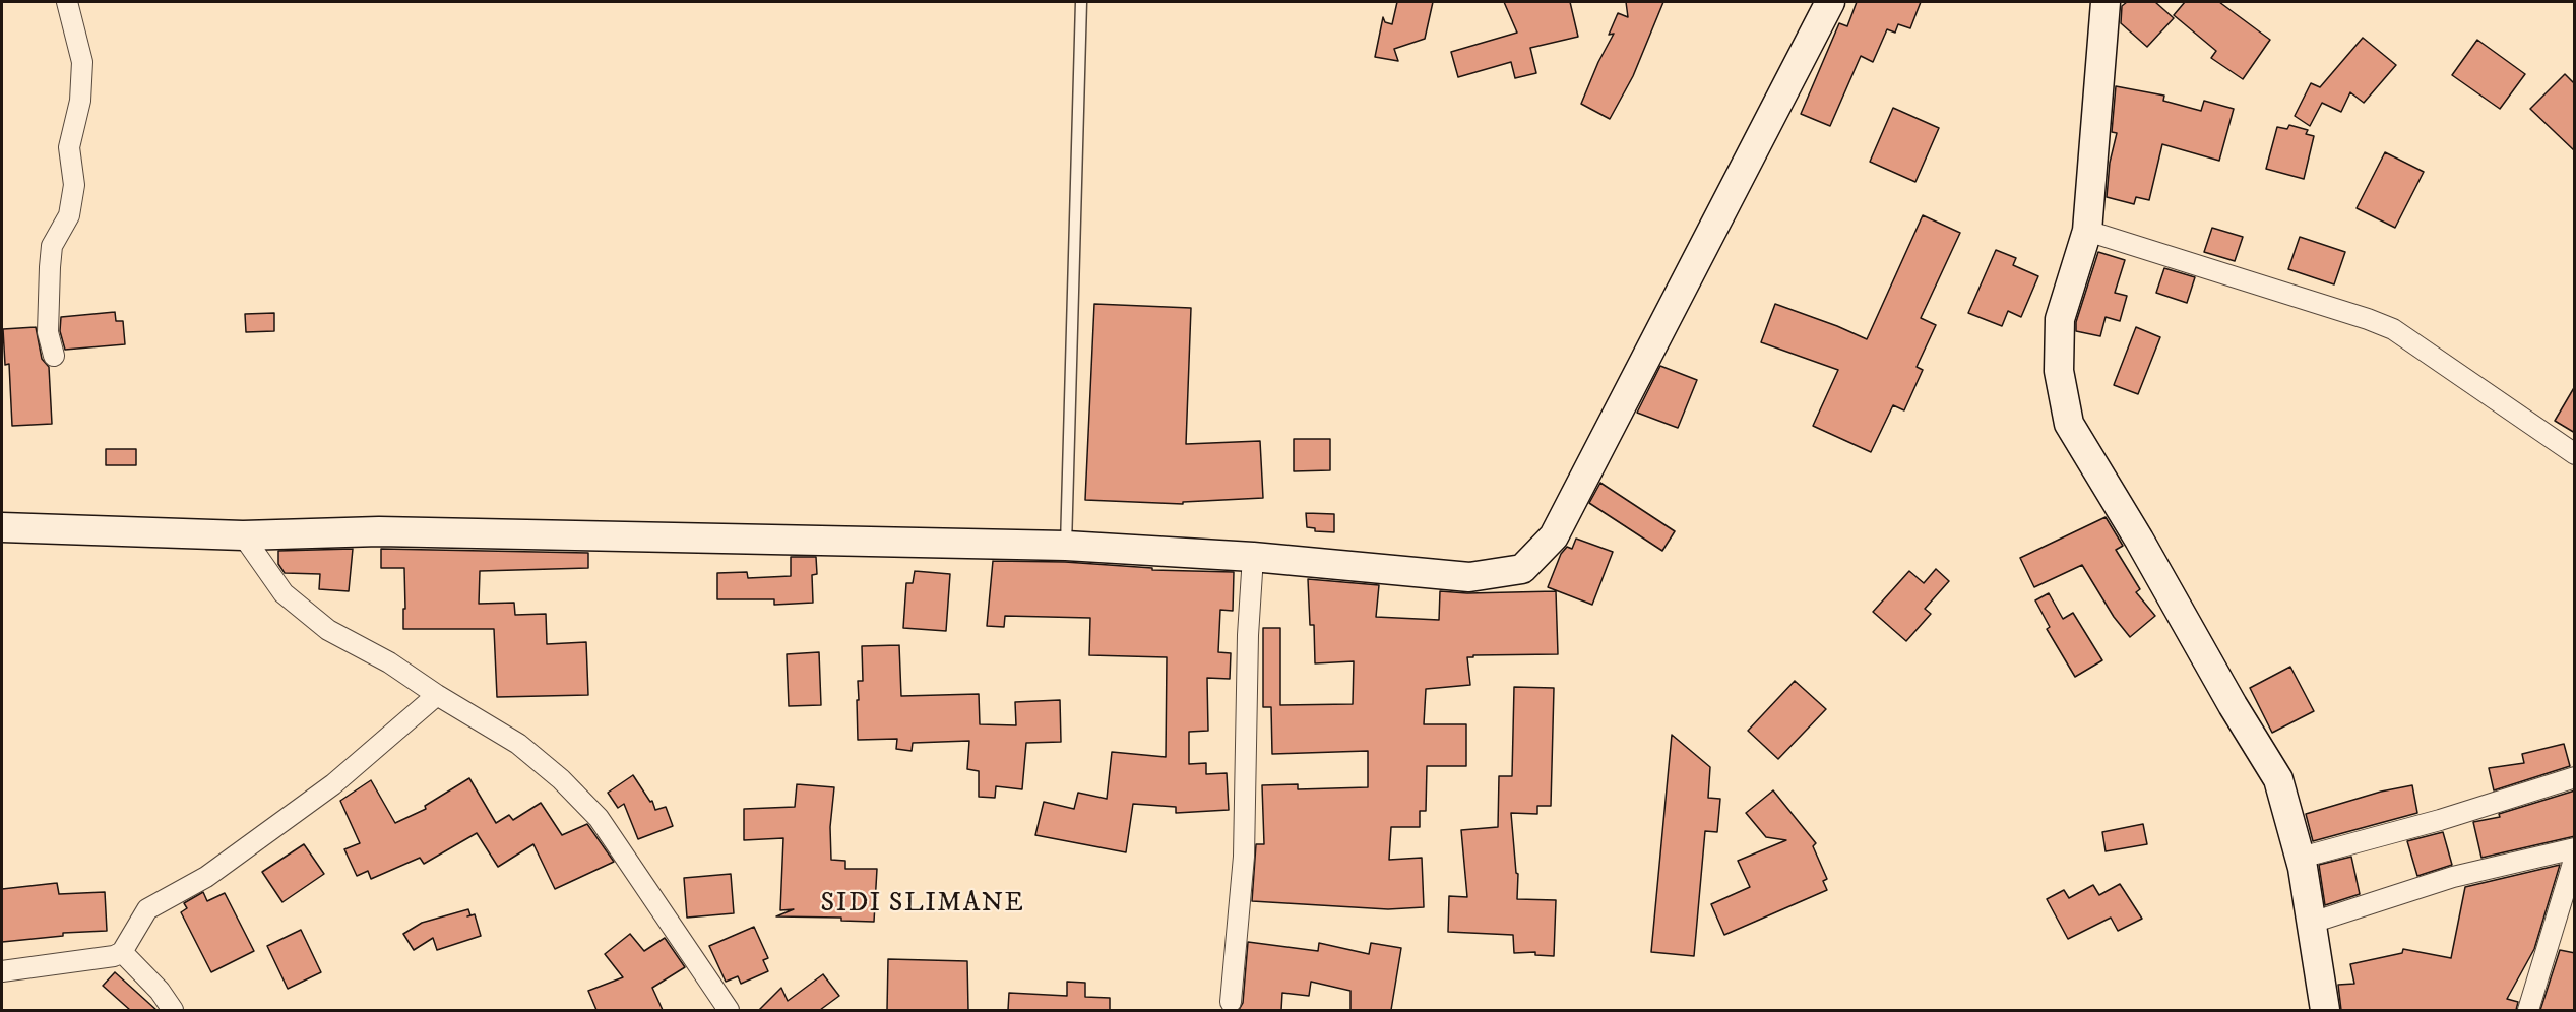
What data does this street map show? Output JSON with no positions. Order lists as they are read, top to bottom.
{
  "districts": ["SIDI SLIMANE"]
}
